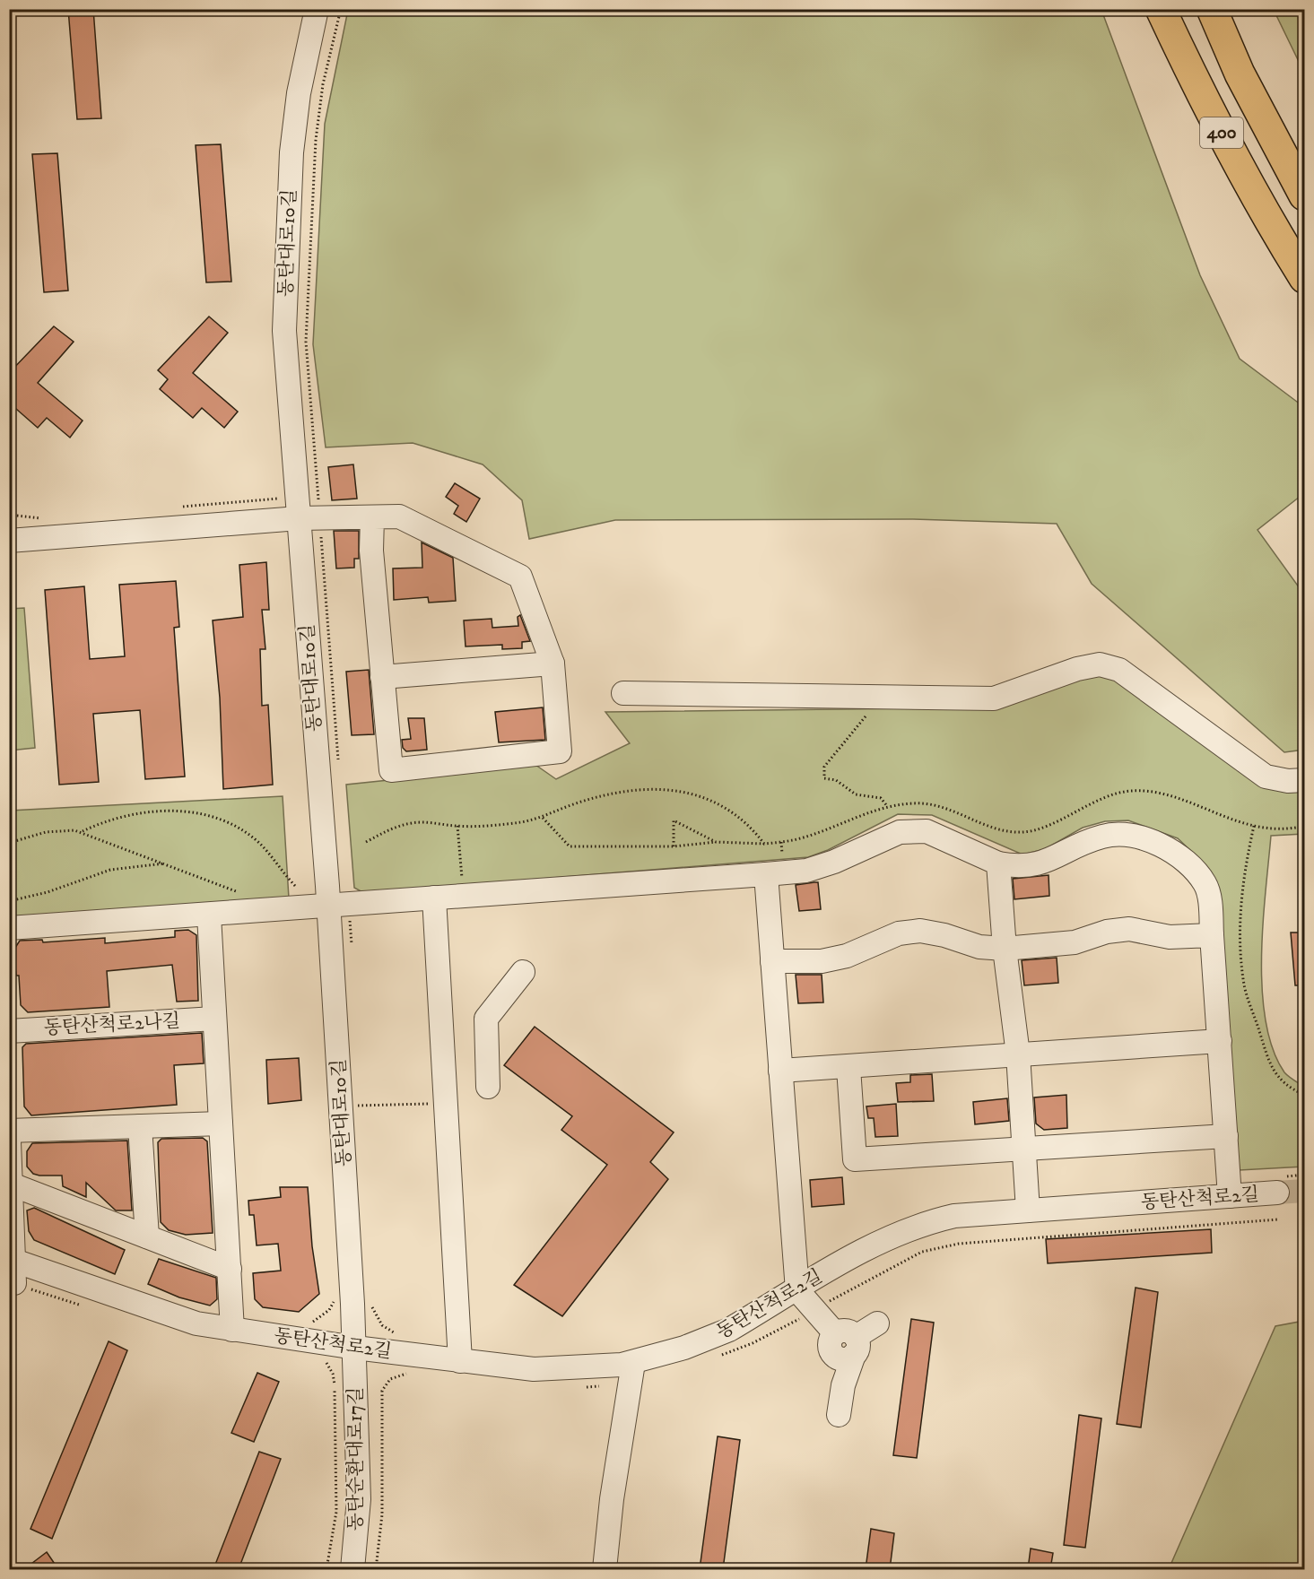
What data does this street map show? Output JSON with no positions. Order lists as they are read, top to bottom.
{
  "streets": {
    "highway": ["400"],
    "street": [
      "동탄대로10길",
      "동탄산척로2나길",
      "동탄산척로2길",
      "동탄순환대로17길"
    ]
  },
  "crossings": [
    ["동탄대로10길", "동탄산척로2길"],
    ["동탄대로10길", "동탄순환대로17길"],
    ["동탄산척로2길", "동탄순환대로17길"]
  ]
}
